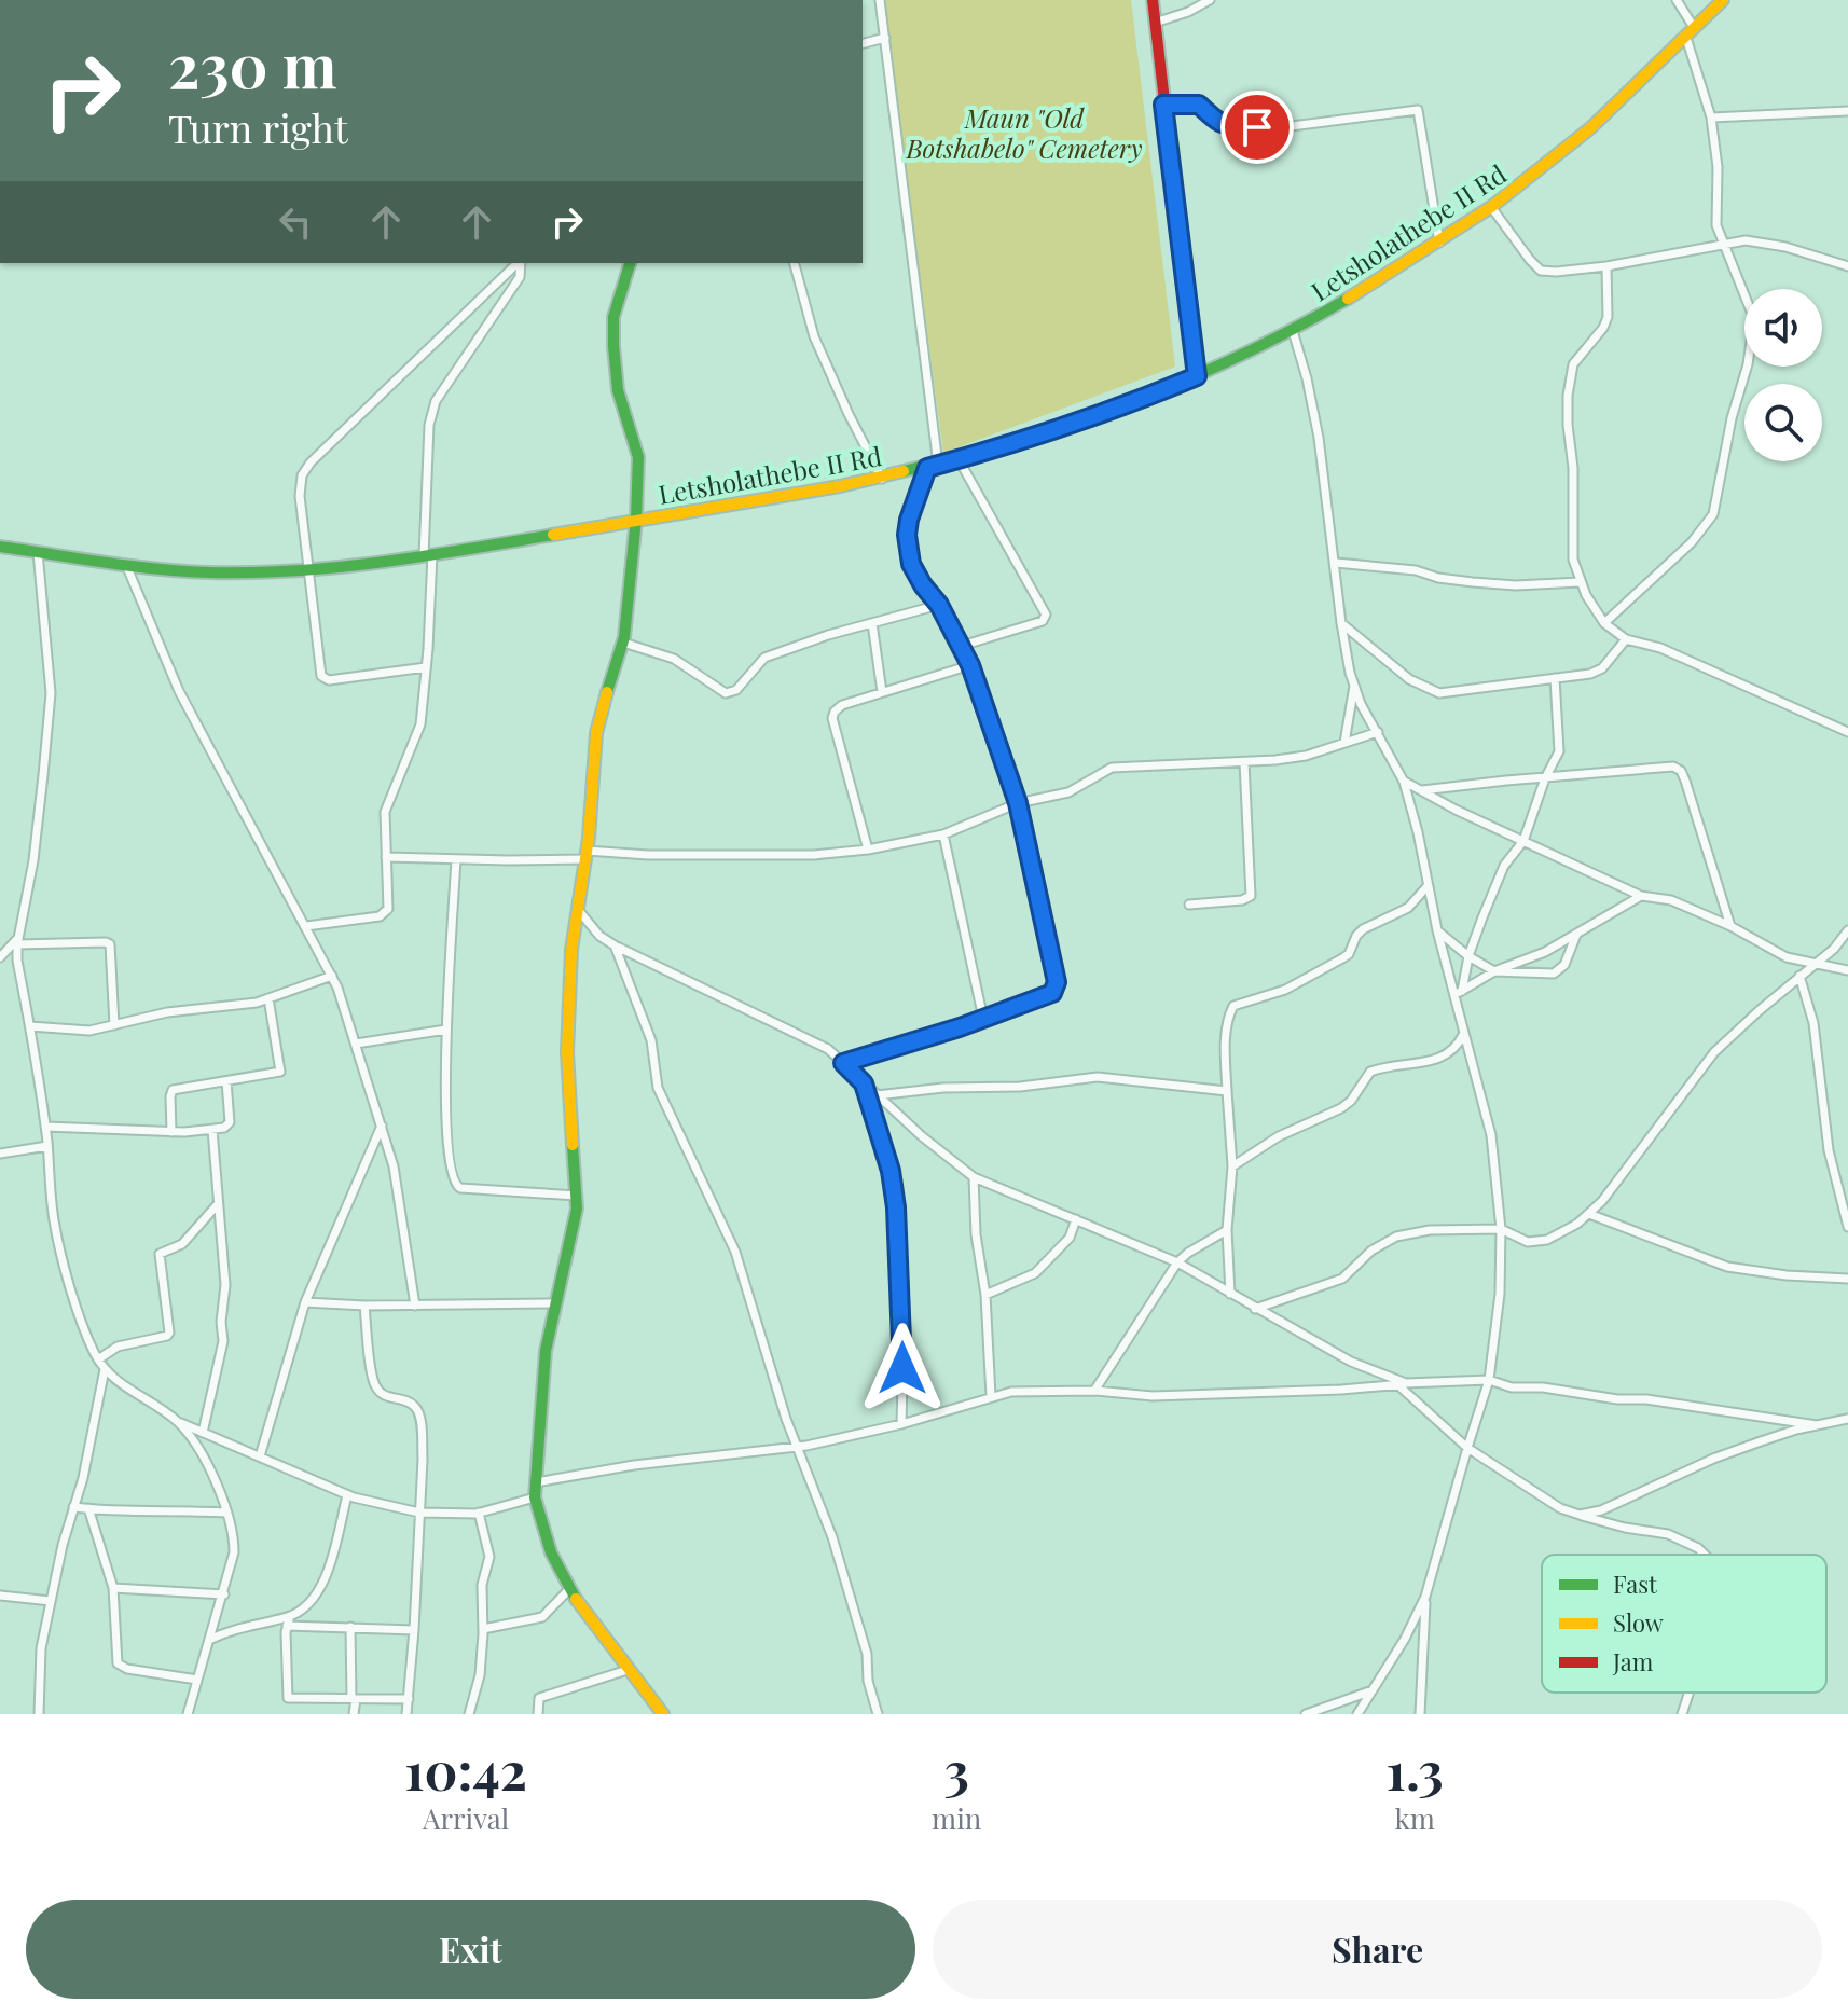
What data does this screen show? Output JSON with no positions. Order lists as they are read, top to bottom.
{
  "streets": {
    "street": ["Letsholathebe II Rd"]
  },
  "parks": ["Maun \"Old Botshabelo\" Cemetery"],
  "legend": ["Fast", "Slow", "Jam"],
  "page": {
    "turn": ["230 m", "Turn right"],
    "eta": [
      "10:42",
      "Arrival",
      "3",
      "min",
      "1.3",
      "km"
    ],
    "buttons": ["Exit", "Share"]
  }
}
